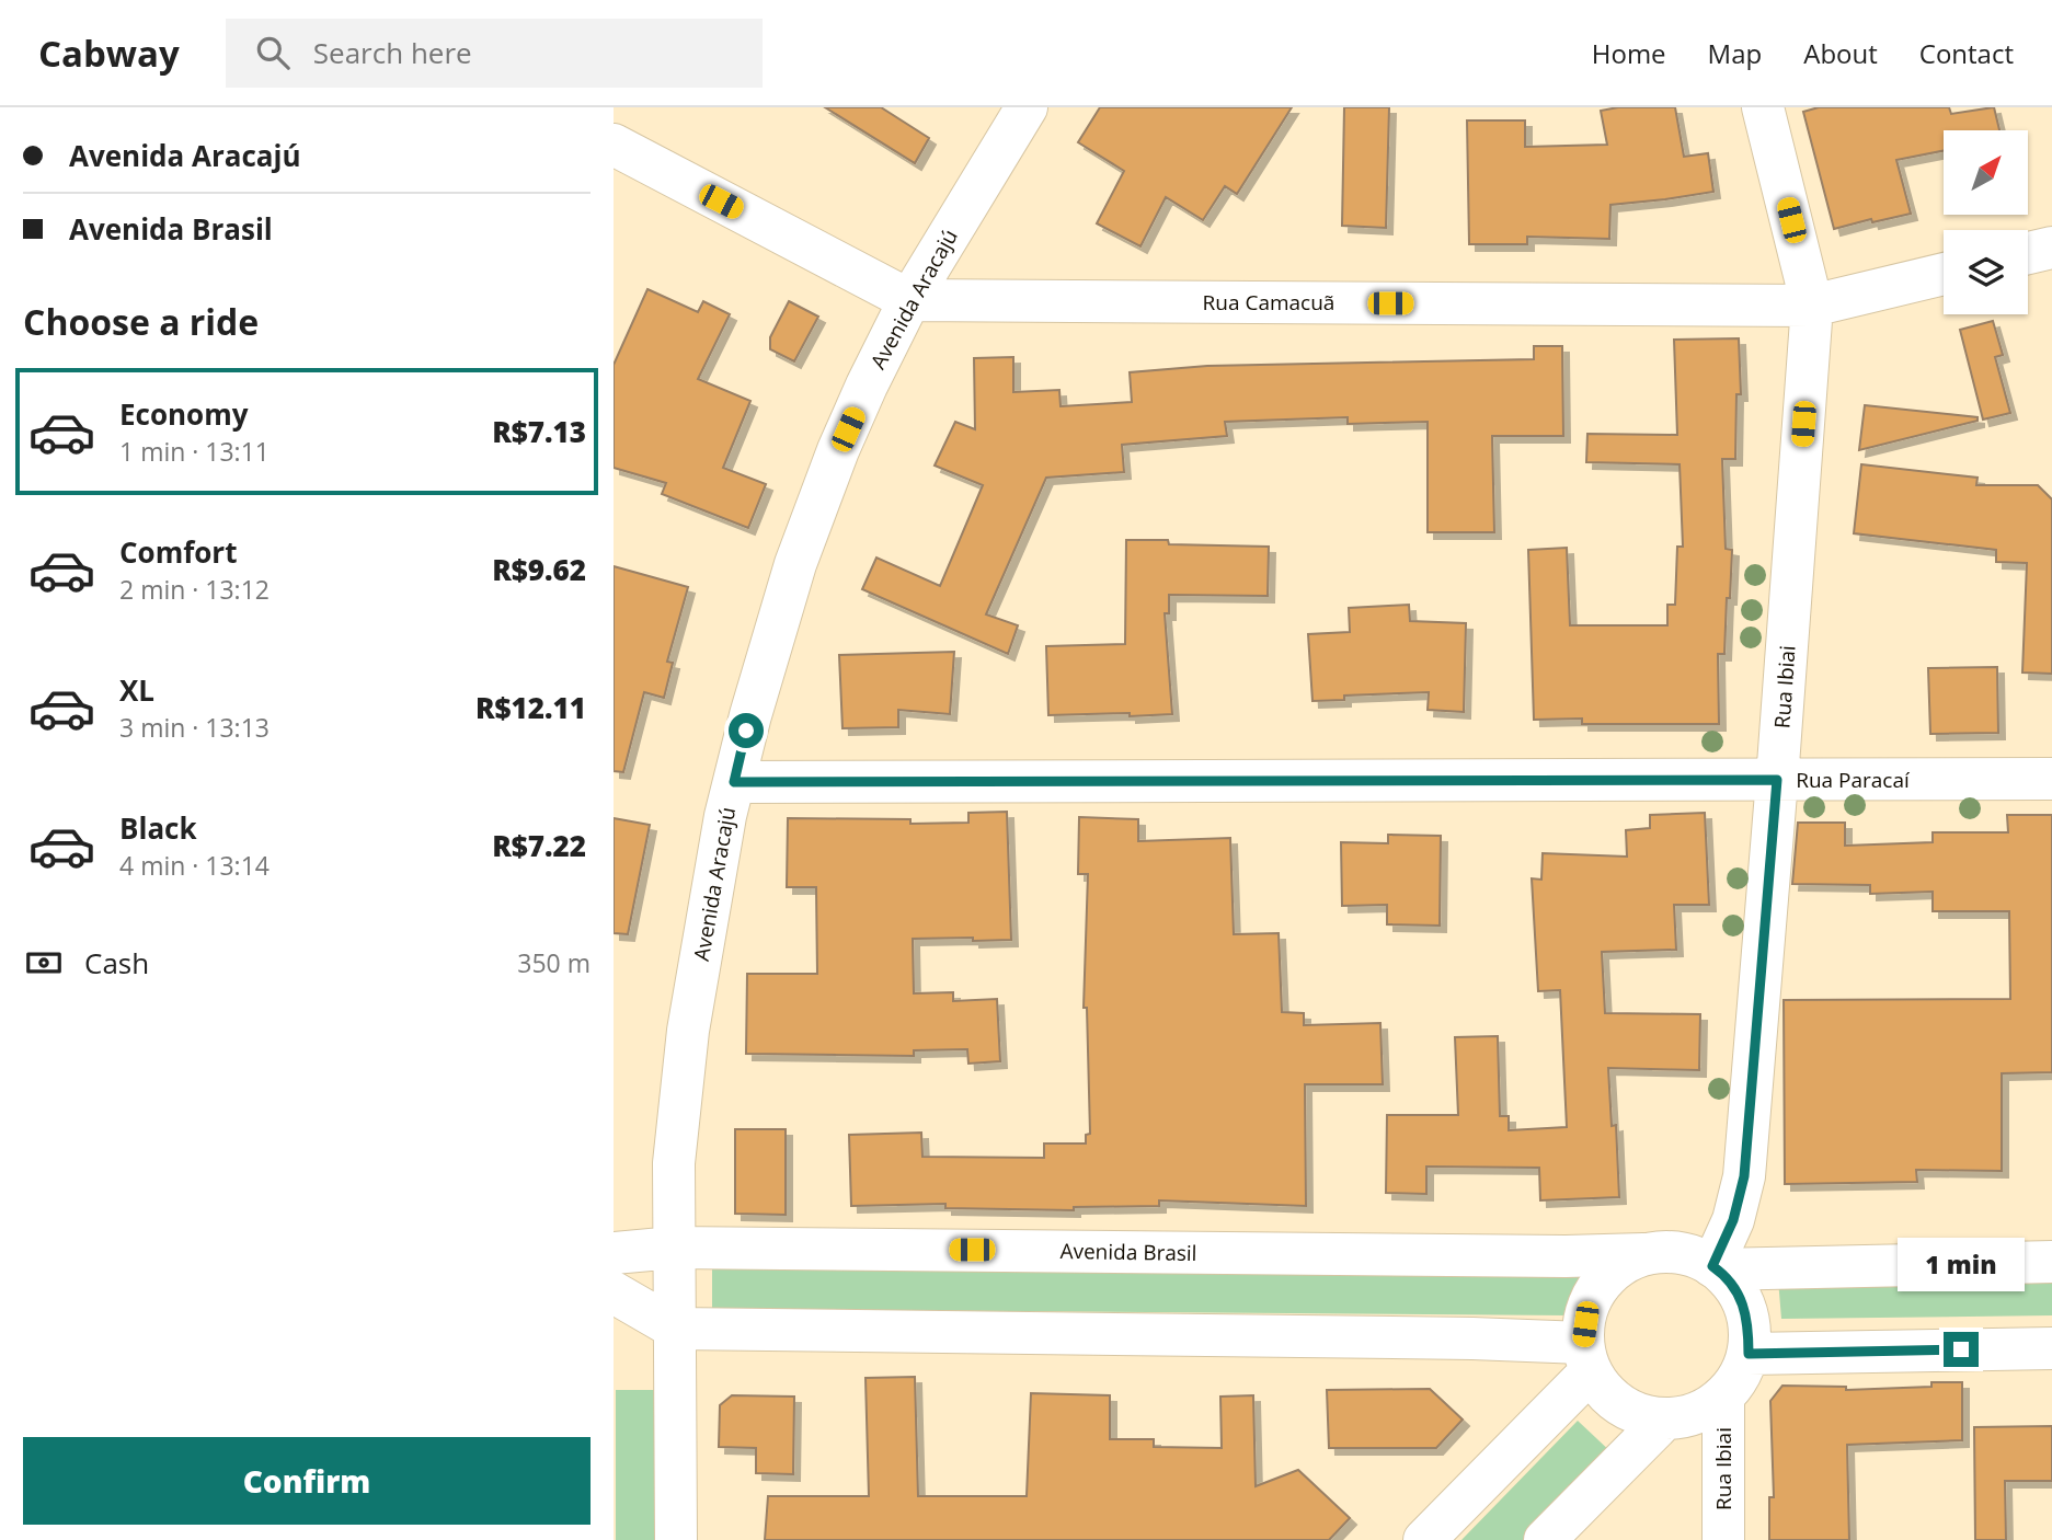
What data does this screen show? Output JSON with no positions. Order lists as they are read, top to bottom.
{
  "streets": {
    "street": [
      "Avenida Aracajú",
      "Rua Camacuã",
      "Rua Ibiai",
      "Rua Paracaí",
      "Avenida Brasil"
    ]
  },
  "crossings": [
    ["Avenida Aracajú", "Rua Camacuã"],
    ["Avenida Aracajú", "Rua Paracaí"],
    ["Avenida Aracajú", "Avenida Brasil"],
    ["Rua Camacuã", "Rua Ibiai"],
    ["Rua Ibiai", "Rua Paracaí"],
    ["Rua Ibiai", "Avenida Brasil"]
  ],
  "north": "top right",
  "page": {
    "header": "Cabway",
    "search": "Search here",
    "nav": [
      "Home",
      "Map",
      "About",
      "Contact"
    ],
    "banner": ["Avenida Aracajú", "Avenida Brasil"],
    "heading": "Choose a ride",
    "list": [
      {
        "name": "Economy",
        "note": "1 min · 13:11",
        "value": "R$7.13"
      },
      {
        "name": "Comfort",
        "note": "2 min · 13:12",
        "value": "R$9.62"
      },
      {
        "name": "XL",
        "note": "3 min · 13:13",
        "value": "R$12.11"
      },
      {
        "name": "Black",
        "note": "4 min · 13:14",
        "value": "R$7.22"
      }
    ],
    "pay": ["Cash", "350 m"],
    "bubble": "1 min",
    "buttons": "Confirm"
  }
}
